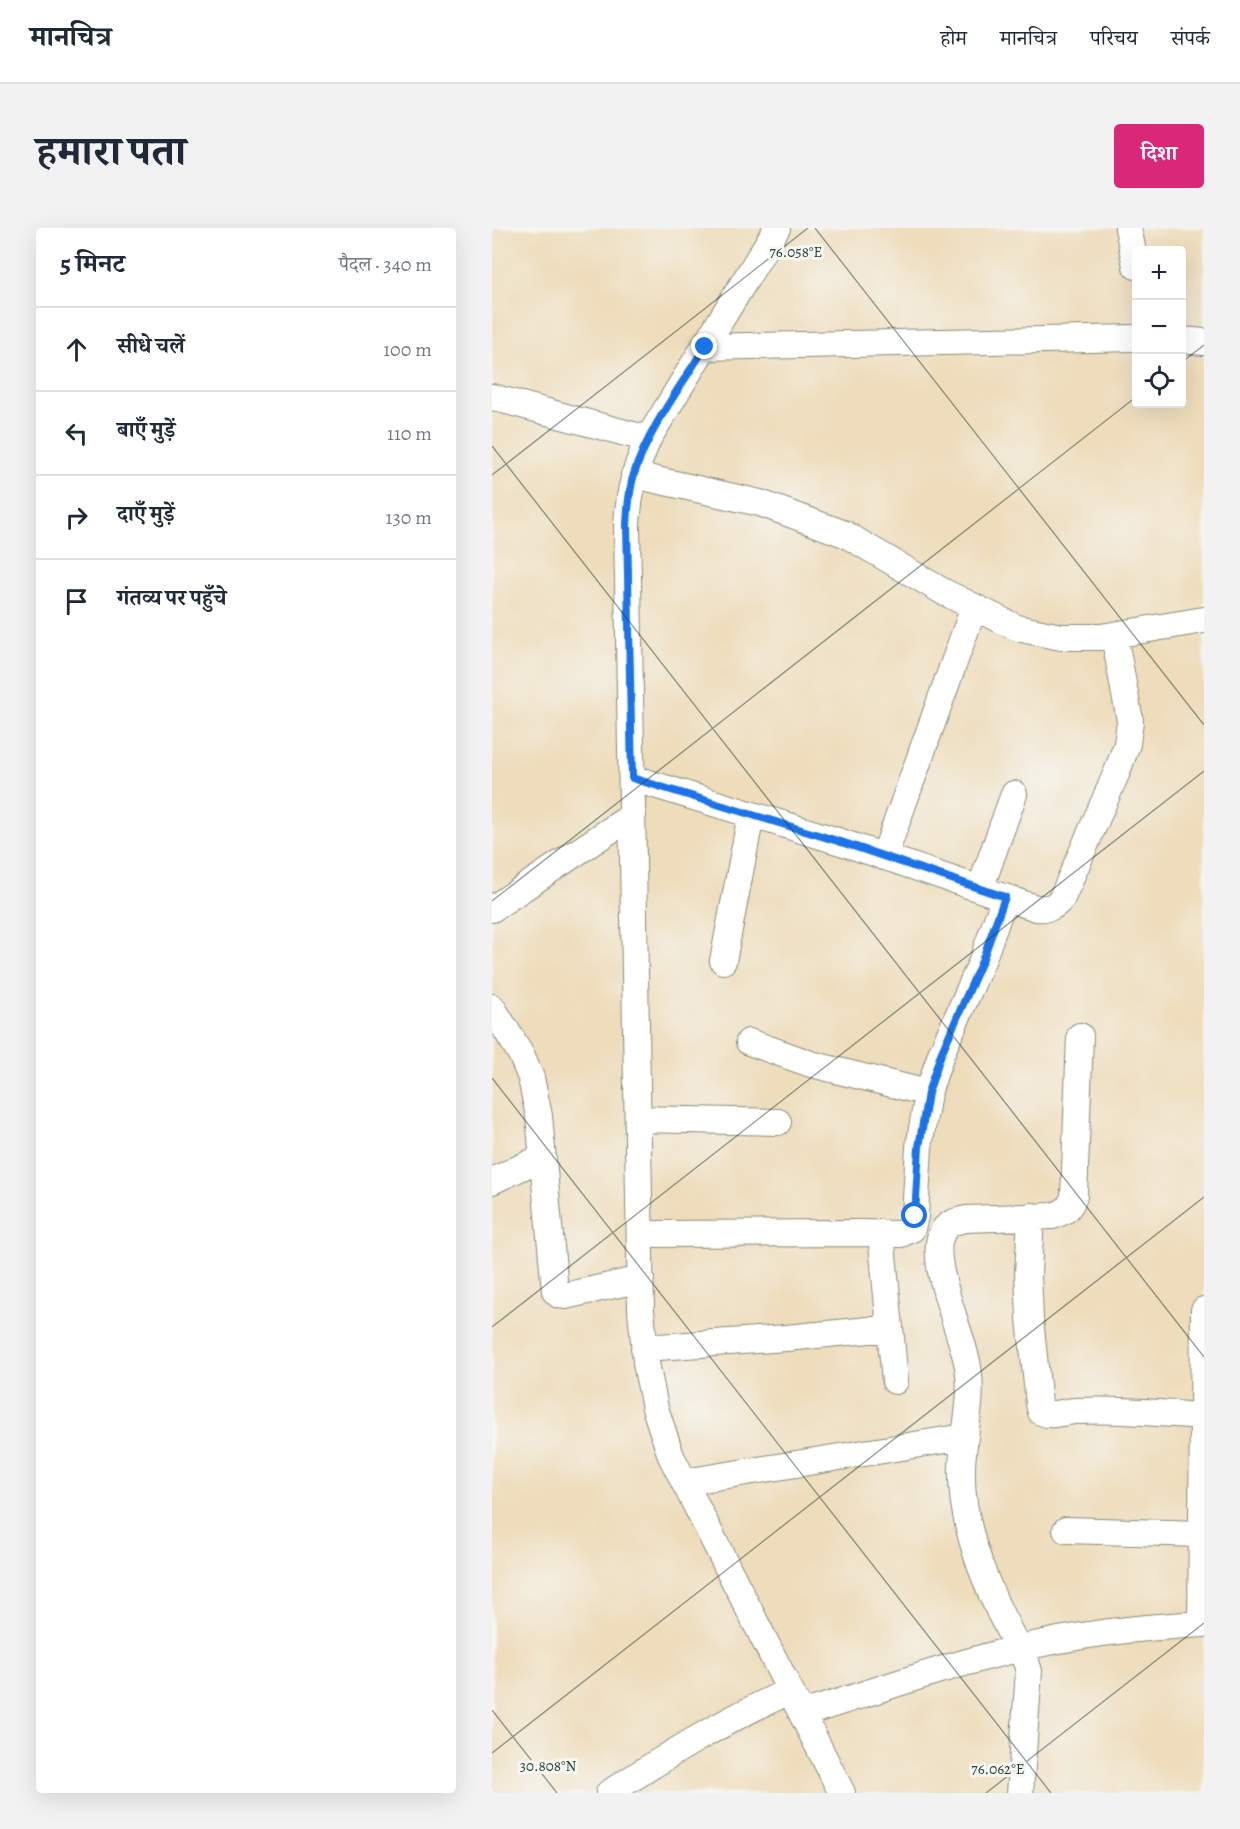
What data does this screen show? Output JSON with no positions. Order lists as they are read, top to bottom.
{
  "page": {
    "header": "मानचित्र",
    "nav": [
      "होम",
      "मानचित्र",
      "परिचय",
      "संपर्क"
    ],
    "title": "हमारा पता",
    "buttons": "दिशा",
    "heading": ["5 मिनट", "पैदल · 340 m"],
    "map_buttons": ["+", "−"],
    "list": [
      ["सीधे चलें", "100 m"],
      ["बाएँ मुड़ें", "110 m"],
      ["दाएँ मुड़ें", "130 m"],
      "गंतव्य पर पहुँचे"
    ]
  },
  "coordinates": ["76.058°E", "30.808°N", "76.062°E"]
}
